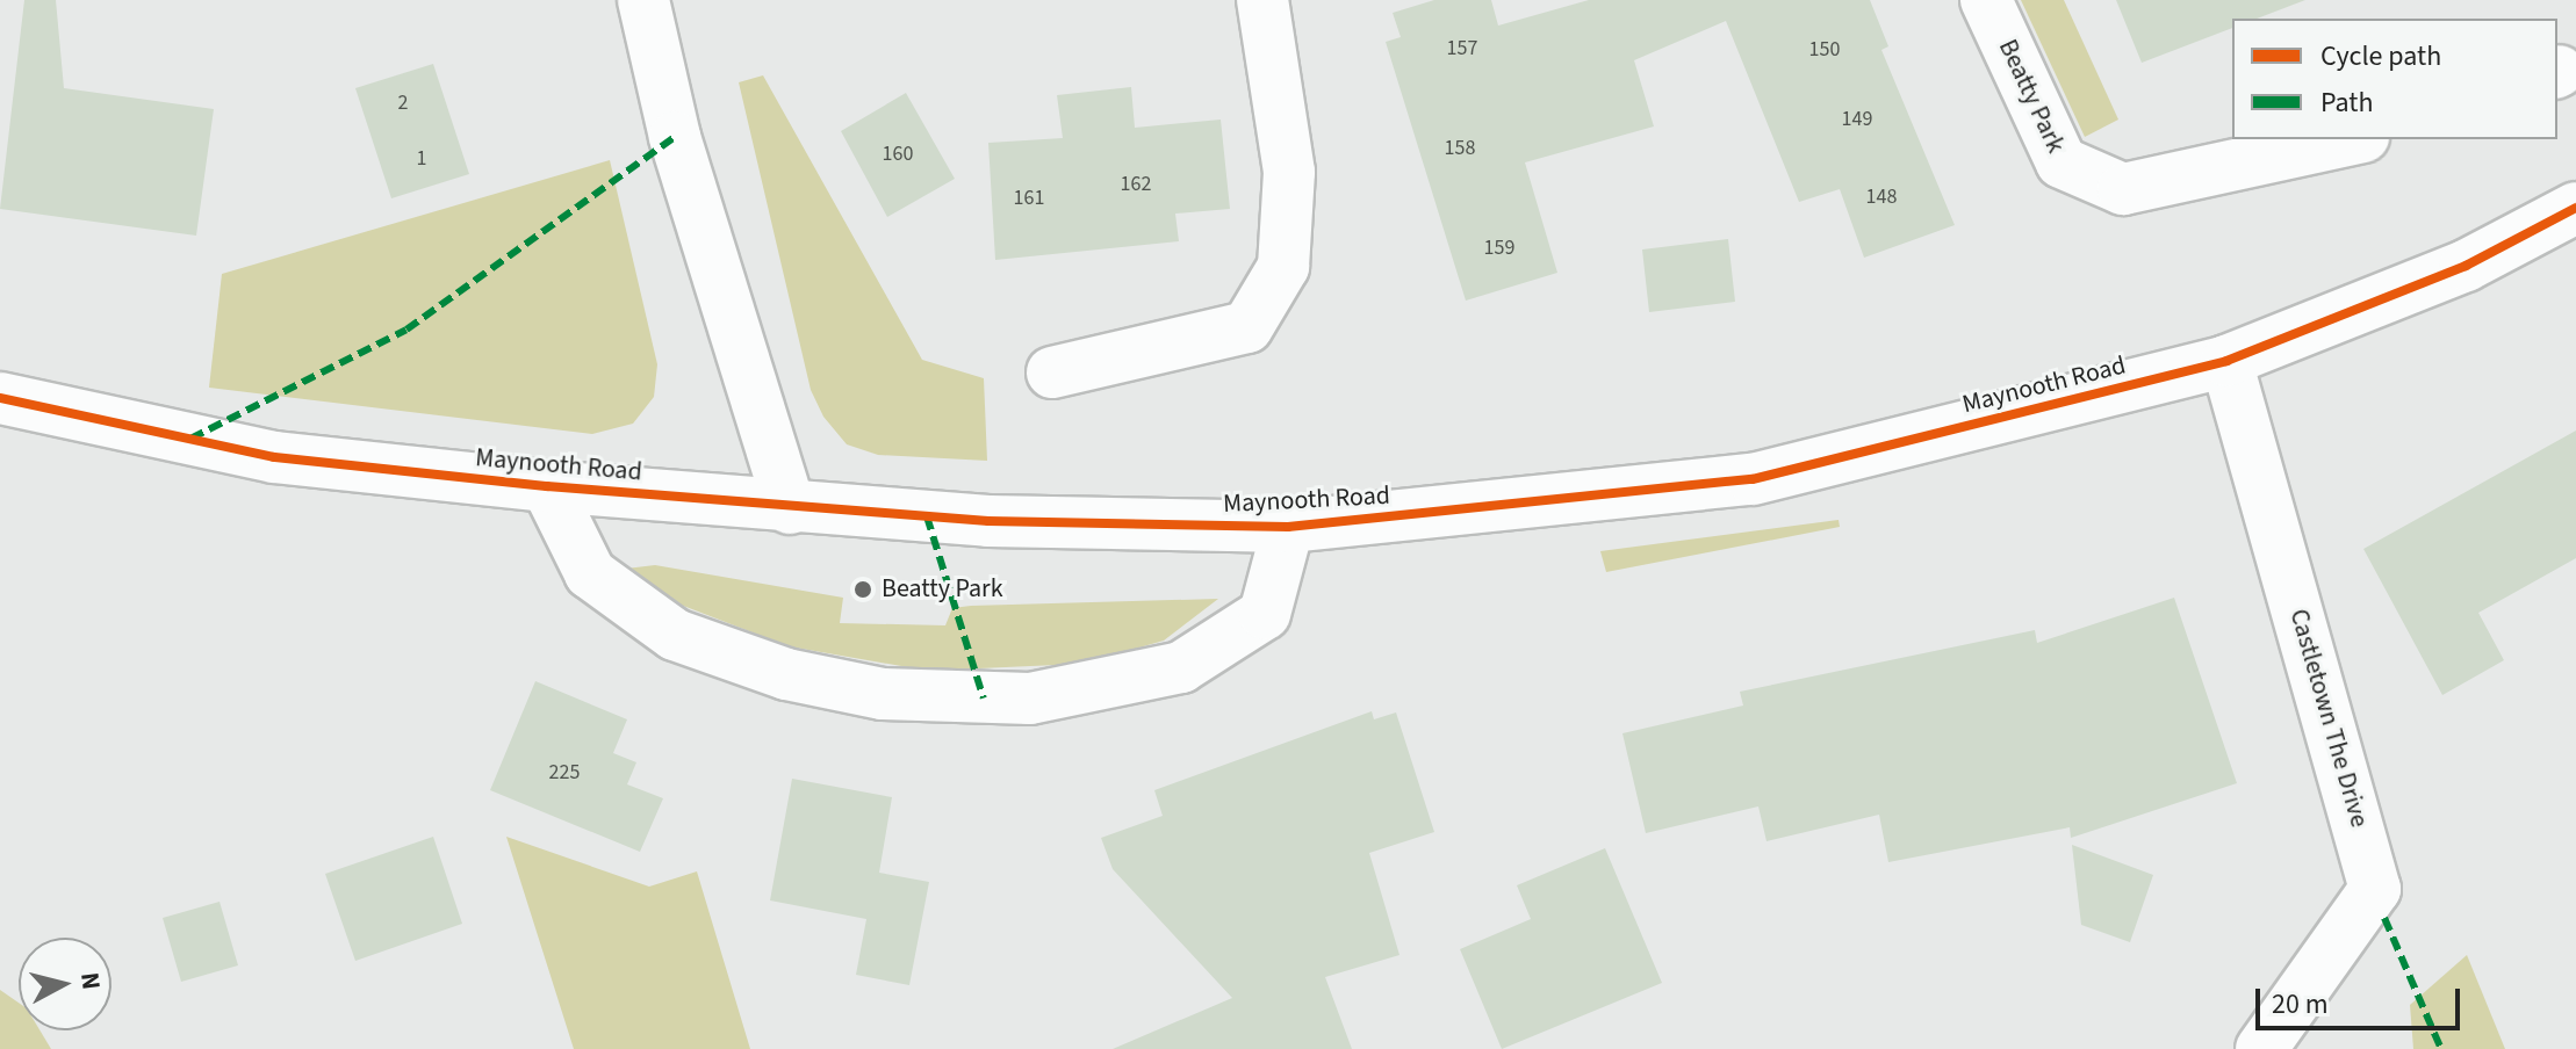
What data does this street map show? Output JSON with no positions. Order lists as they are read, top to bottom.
{
  "streets": {
    "street": ["Beatty Park", "Maynooth Road", "Castletown The Drive"]
  },
  "crossings": [
    ["Maynooth Road", "Castletown The Drive"]
  ],
  "places": ["Beatty Park"],
  "house_numbers": [
    "157",
    "150",
    "2",
    "149",
    "158",
    "160",
    "1",
    "162",
    "148",
    "161",
    "159",
    "225"
  ],
  "legend": ["Cycle path", "Path"],
  "scale_bar": "20 m",
  "north": "right"
}
